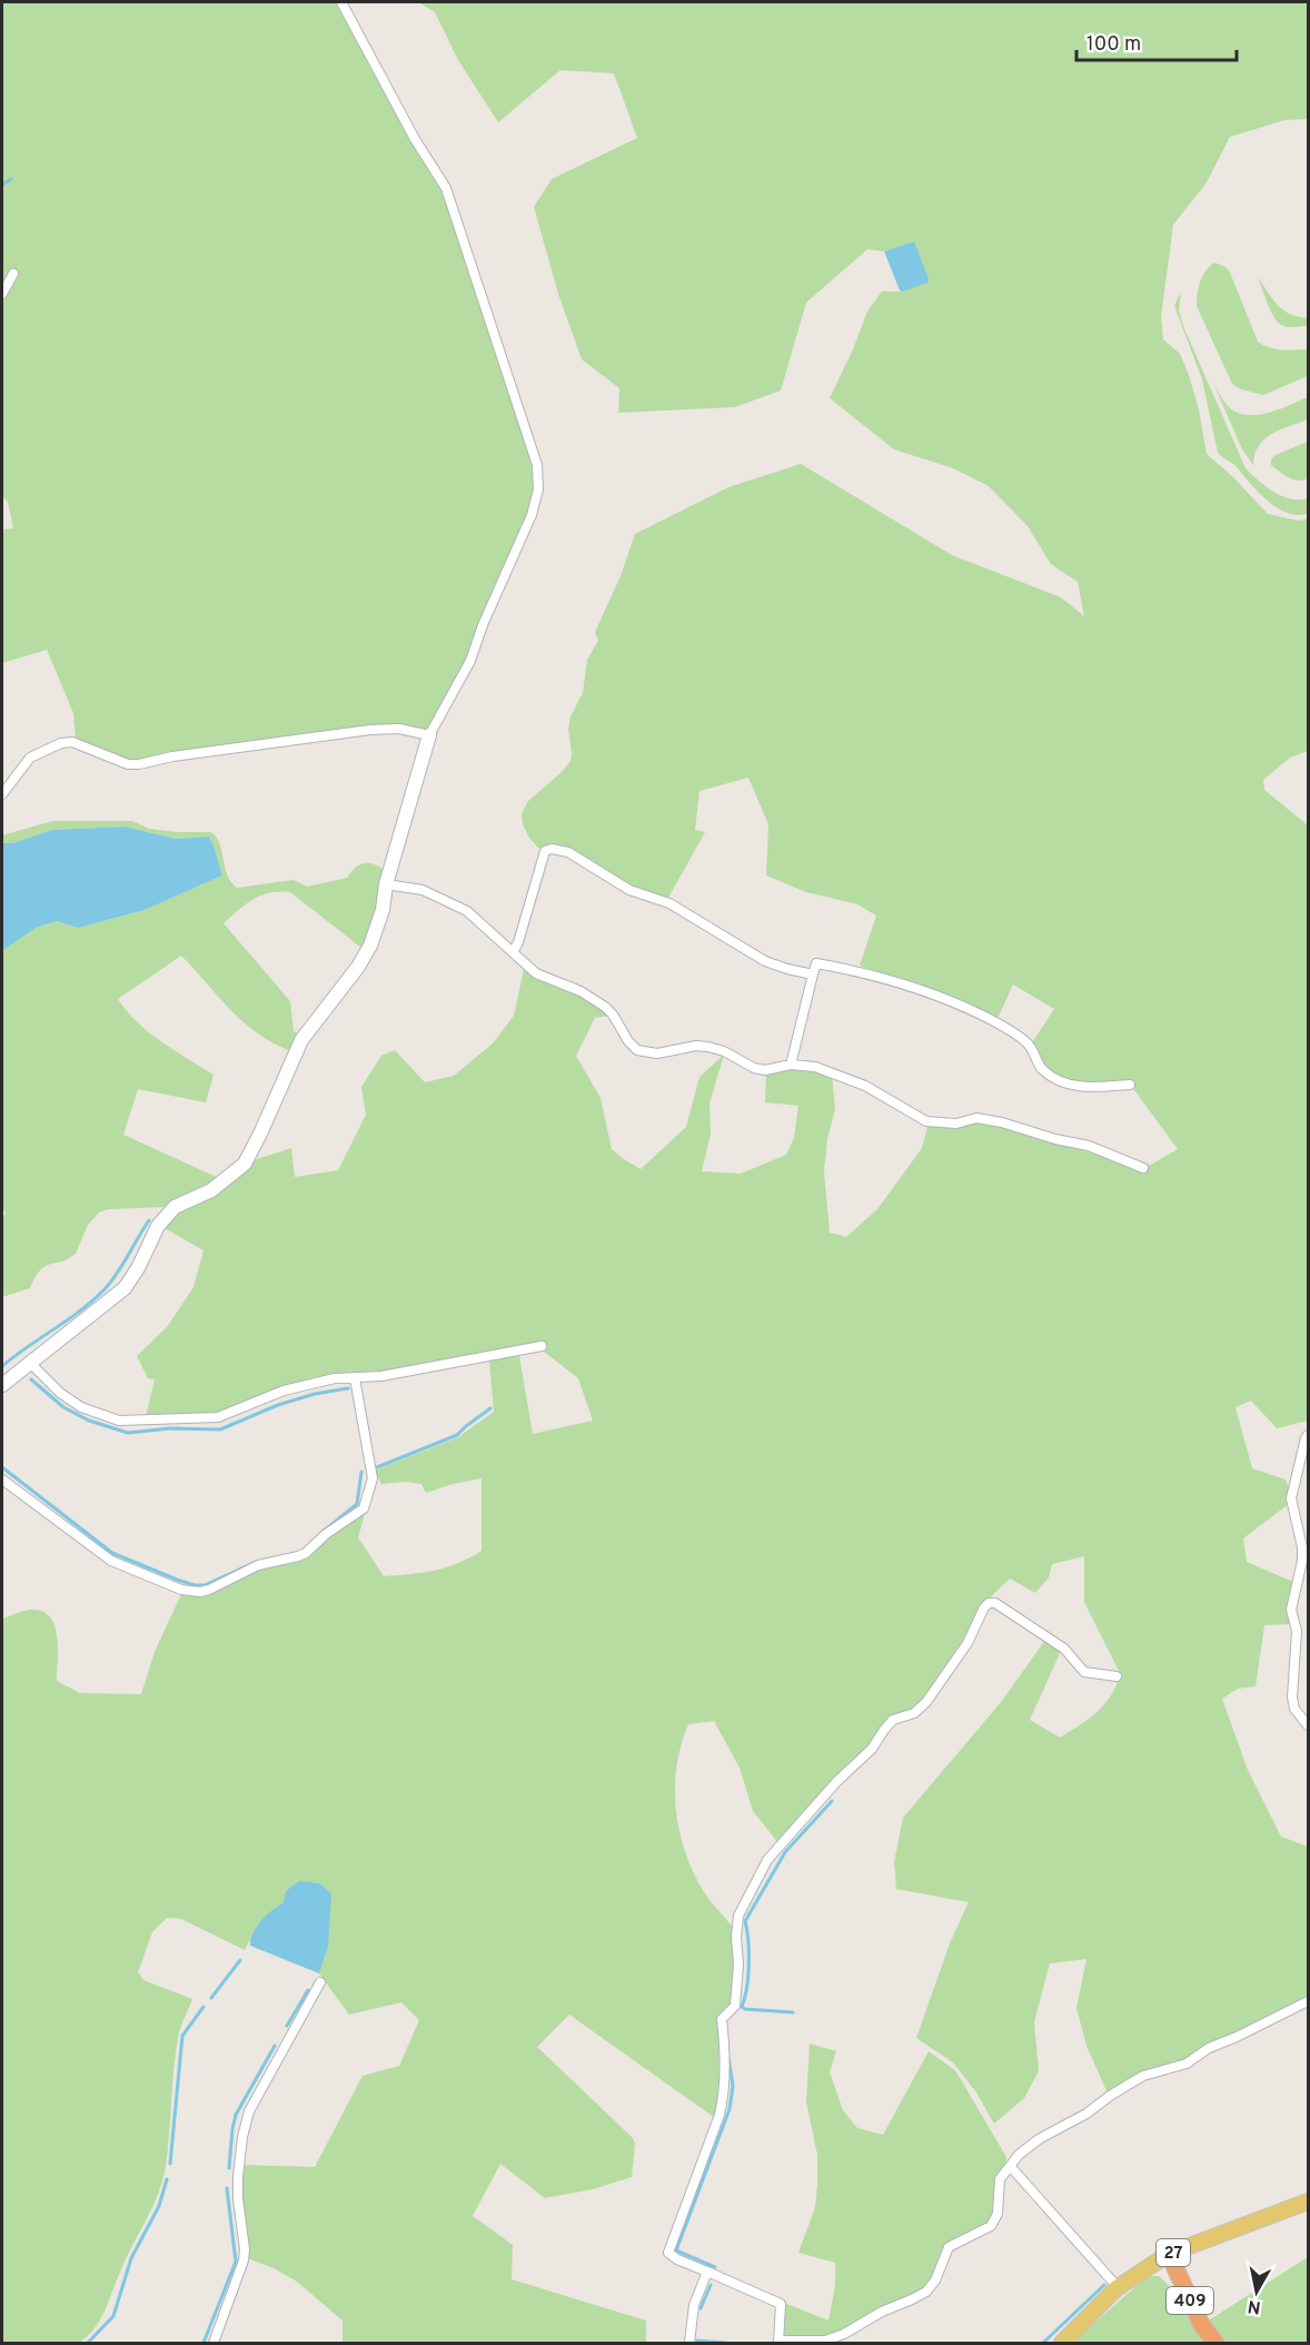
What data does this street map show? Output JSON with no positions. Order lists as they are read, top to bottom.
{
  "streets": {
    "highway": ["409"],
    "main road": ["27"]
  },
  "crossings": [
    ["27", "409"]
  ],
  "scale_bar": "100 m",
  "north": "bottom"
}
